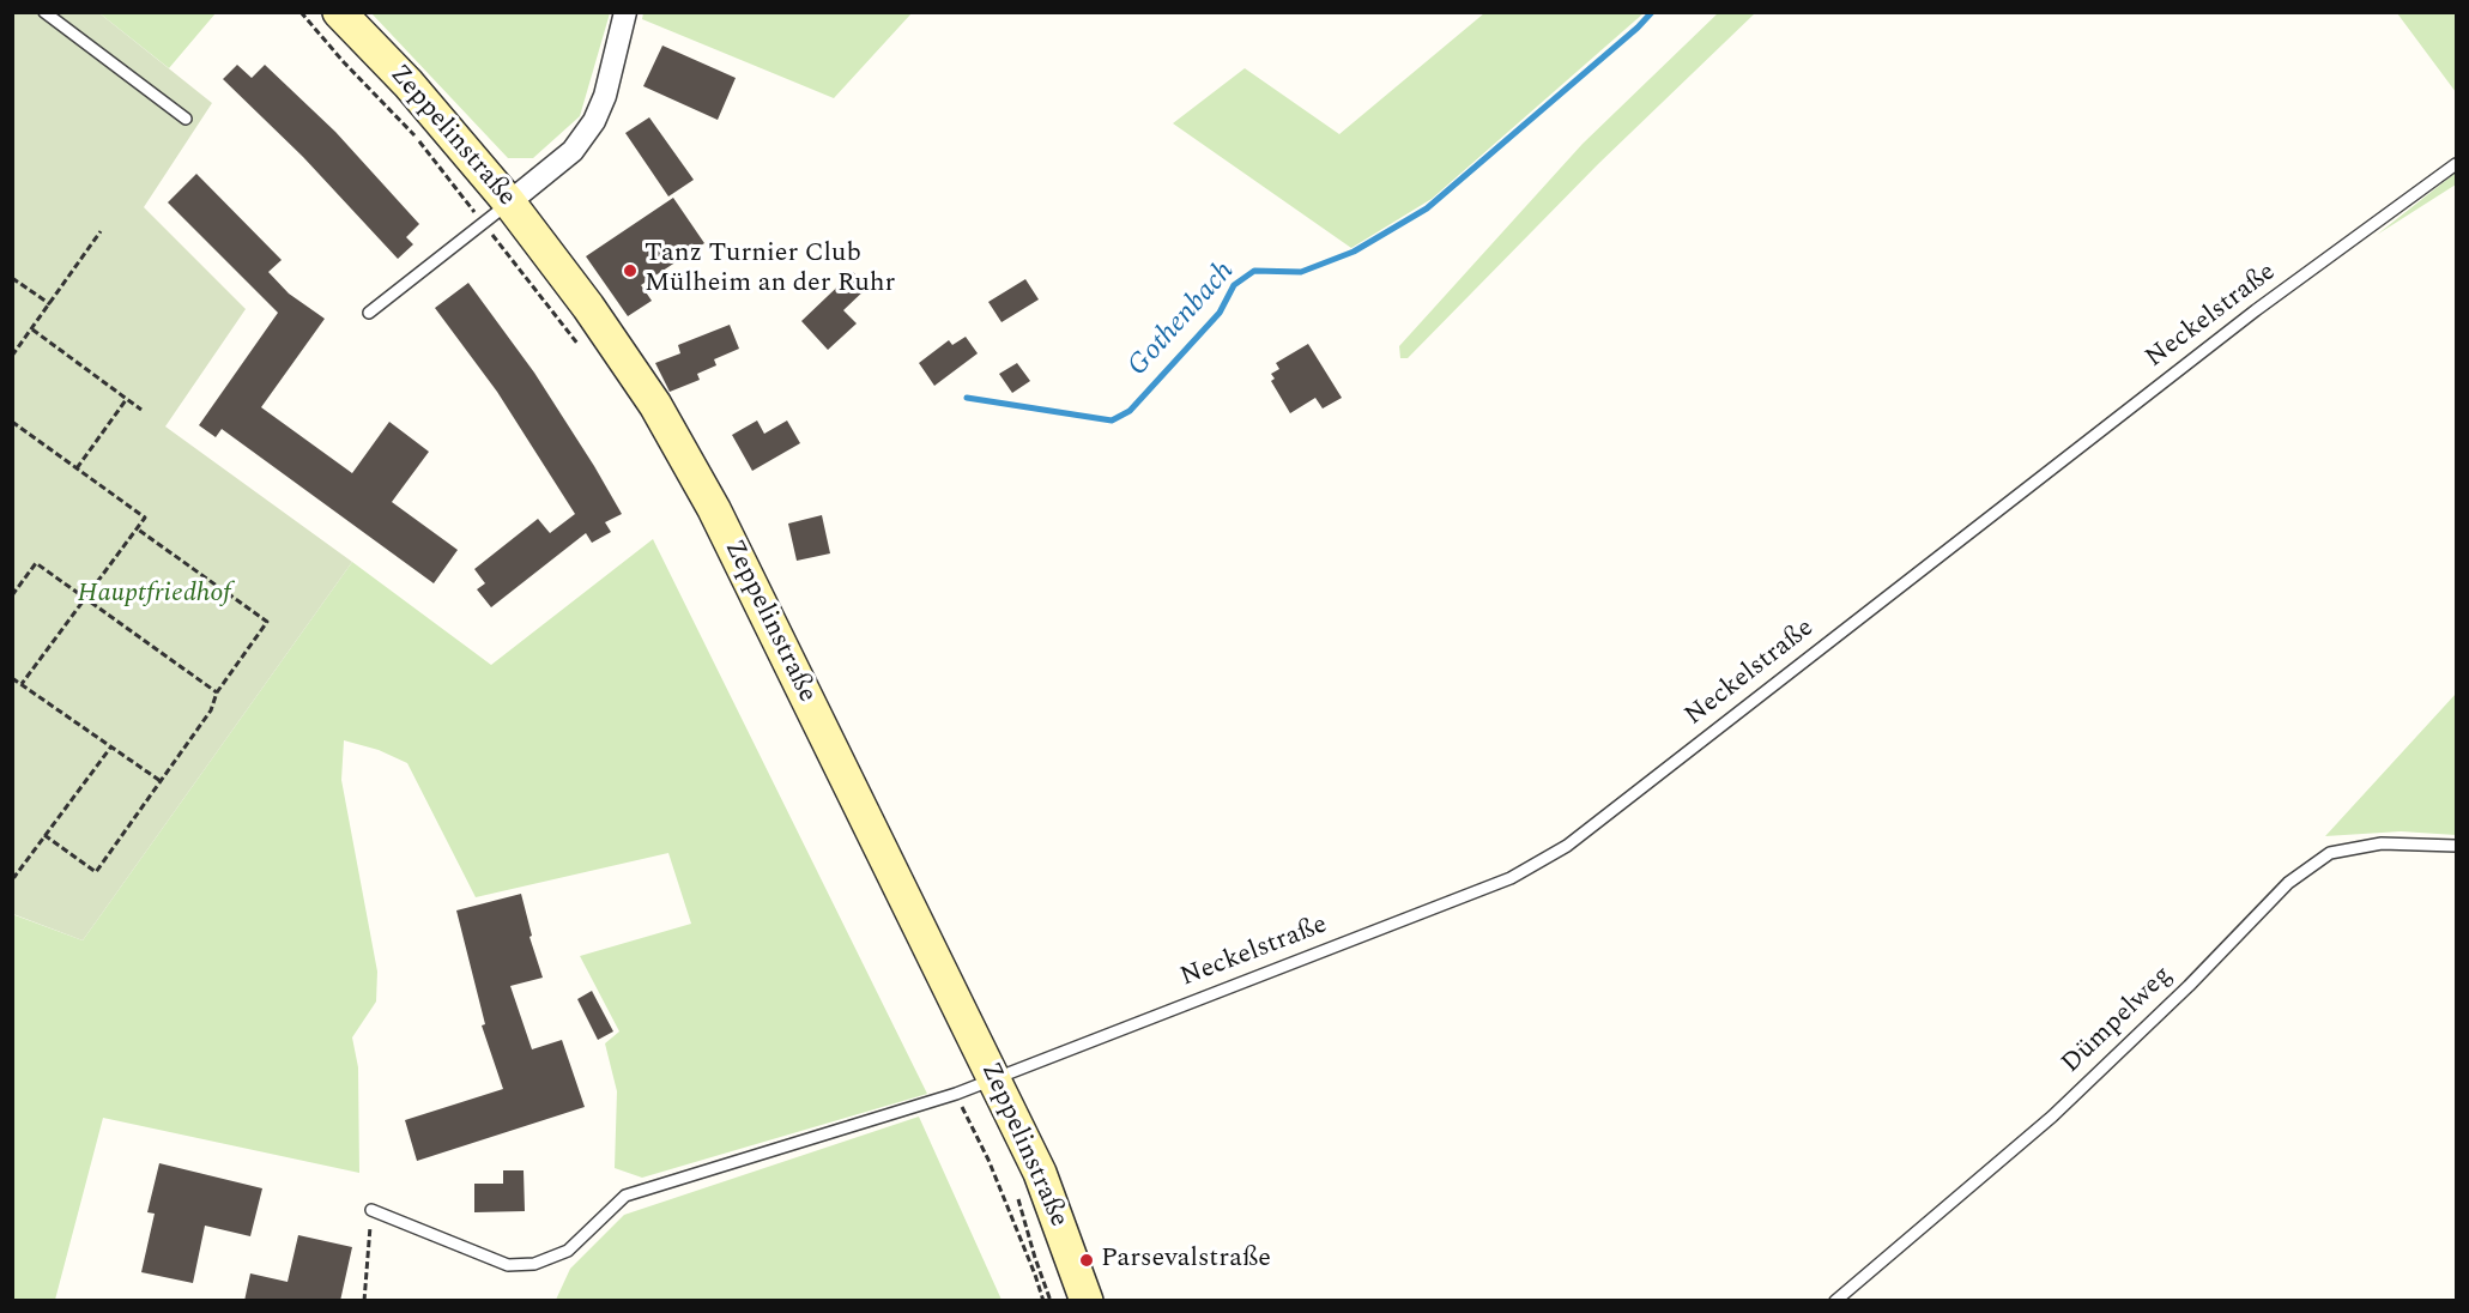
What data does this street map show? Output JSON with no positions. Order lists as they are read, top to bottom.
{
  "streets": {
    "main road": ["Zeppelinstraße"],
    "lane": ["Neckelstraße", "Dümpelweg"]
  },
  "crossings": [
    ["Zeppelinstraße", "Neckelstraße"]
  ],
  "water": ["Gothenbach"],
  "parks": ["Hauptfriedhof"],
  "places": ["Tanz Turnier Club Mülheim an der Ruhr", "Parsevalstraße"]
}
